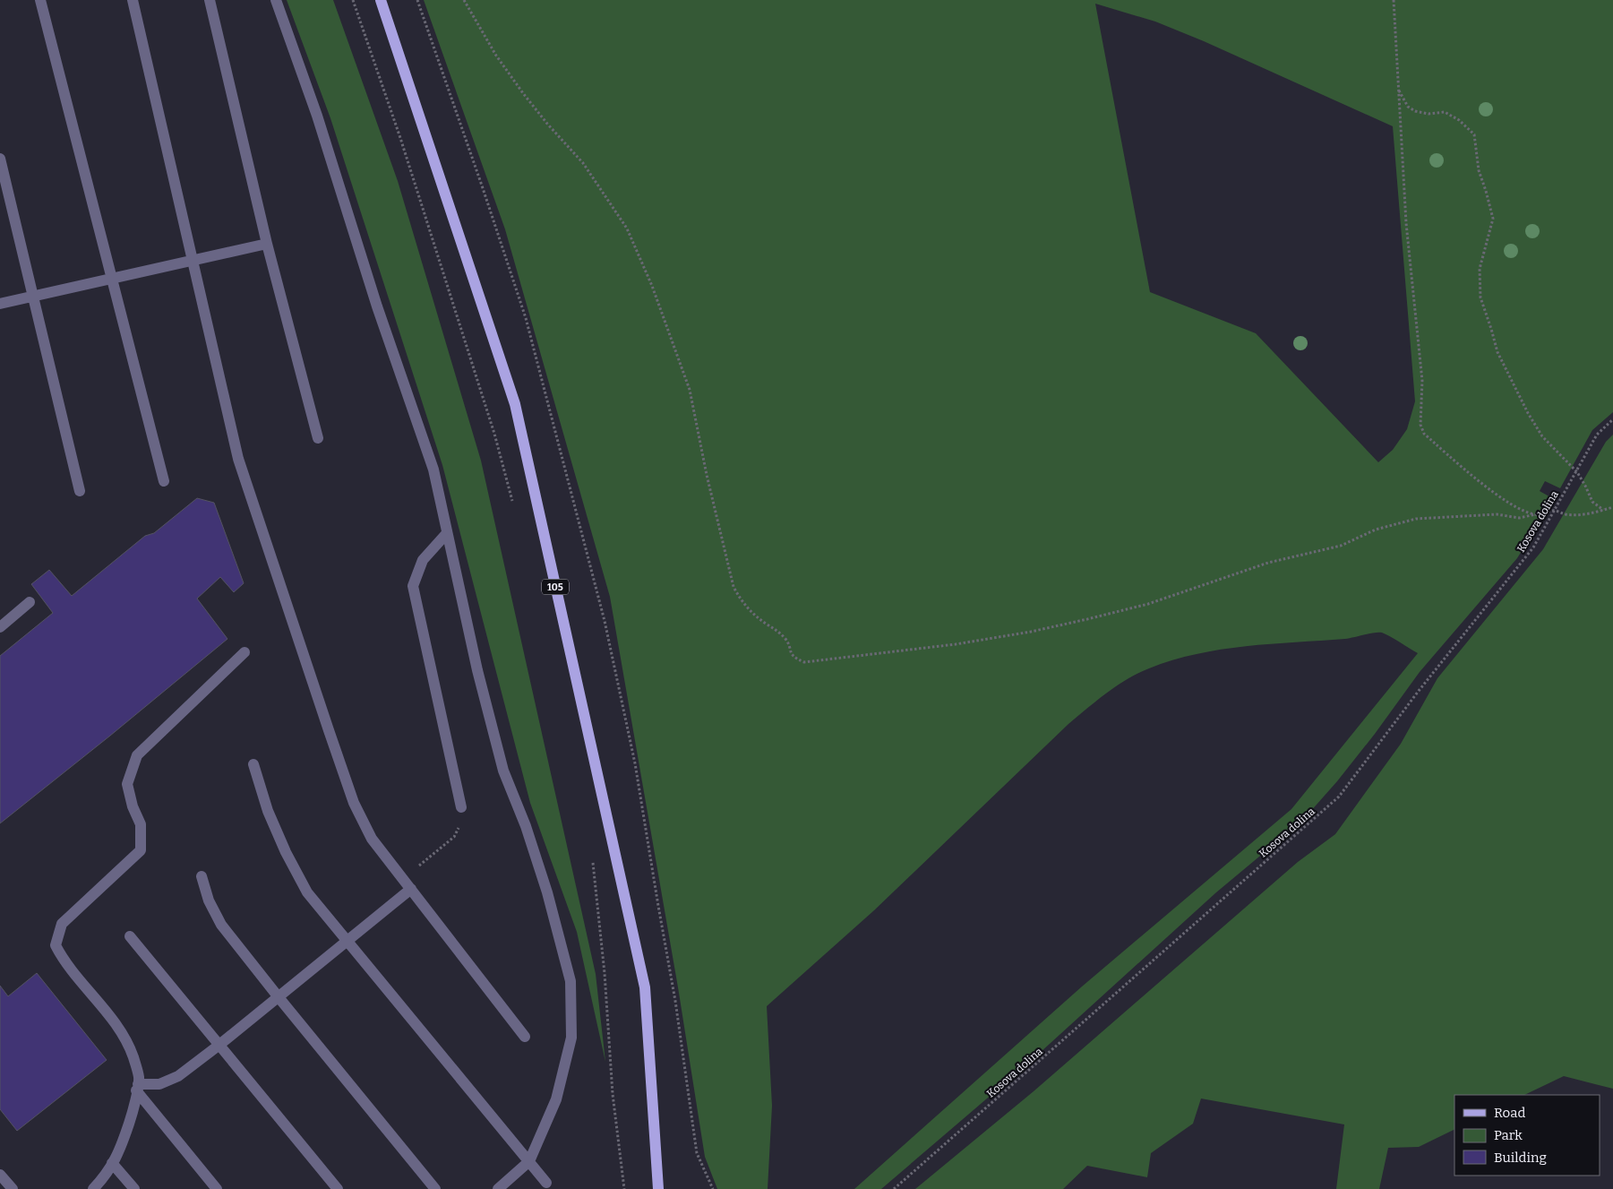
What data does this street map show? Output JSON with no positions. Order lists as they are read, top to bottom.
{
  "streets": {
    "main road": ["105"],
    "path": ["Kosova dolina"]
  },
  "legend": ["Road", "Park", "Building"]
}
